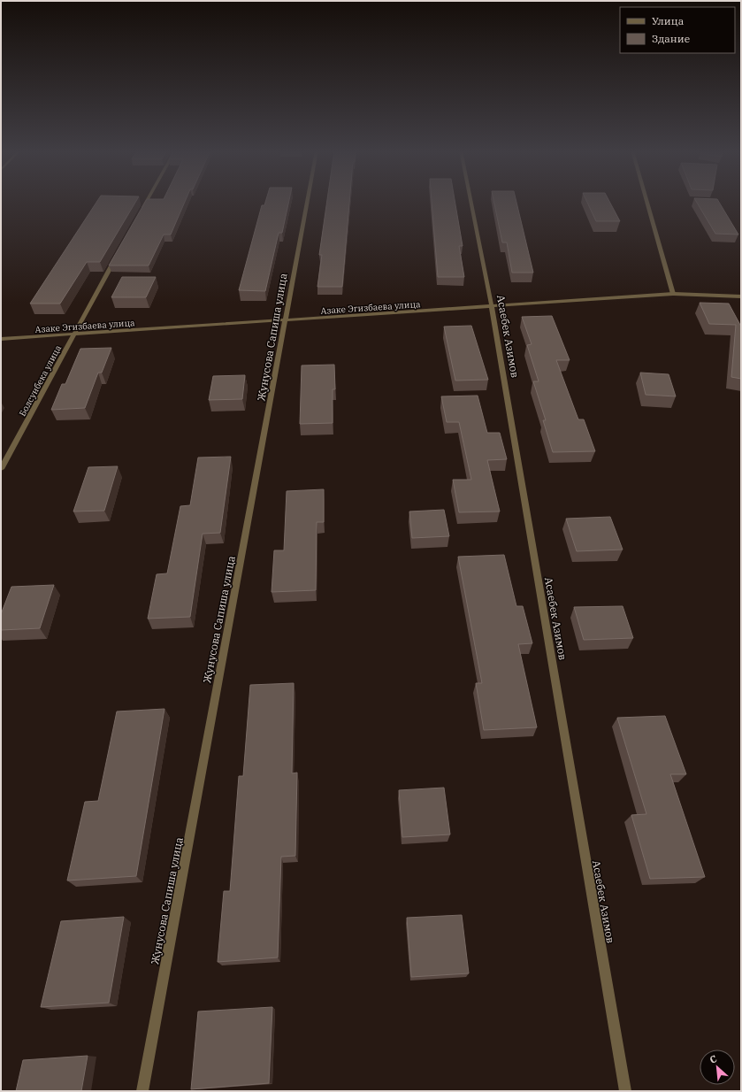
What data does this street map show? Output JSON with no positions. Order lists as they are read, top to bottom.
{
  "streets": {
    "street": [
      "Азаке Эгизбаева улица",
      "Асаебек Азимов",
      "Жунусова Сапиша улица",
      "Болсунбека улица"
    ]
  },
  "crossings": [
    ["Азаке Эгизбаева улица", "Асаебек Азимов"],
    ["Азаке Эгизбаева улица", "Жунусова Сапиша улица"],
    ["Азаке Эгизбаева улица", "Болсунбека улица"]
  ],
  "legend": ["Улица", "Здание"],
  "north": "top left"
}
